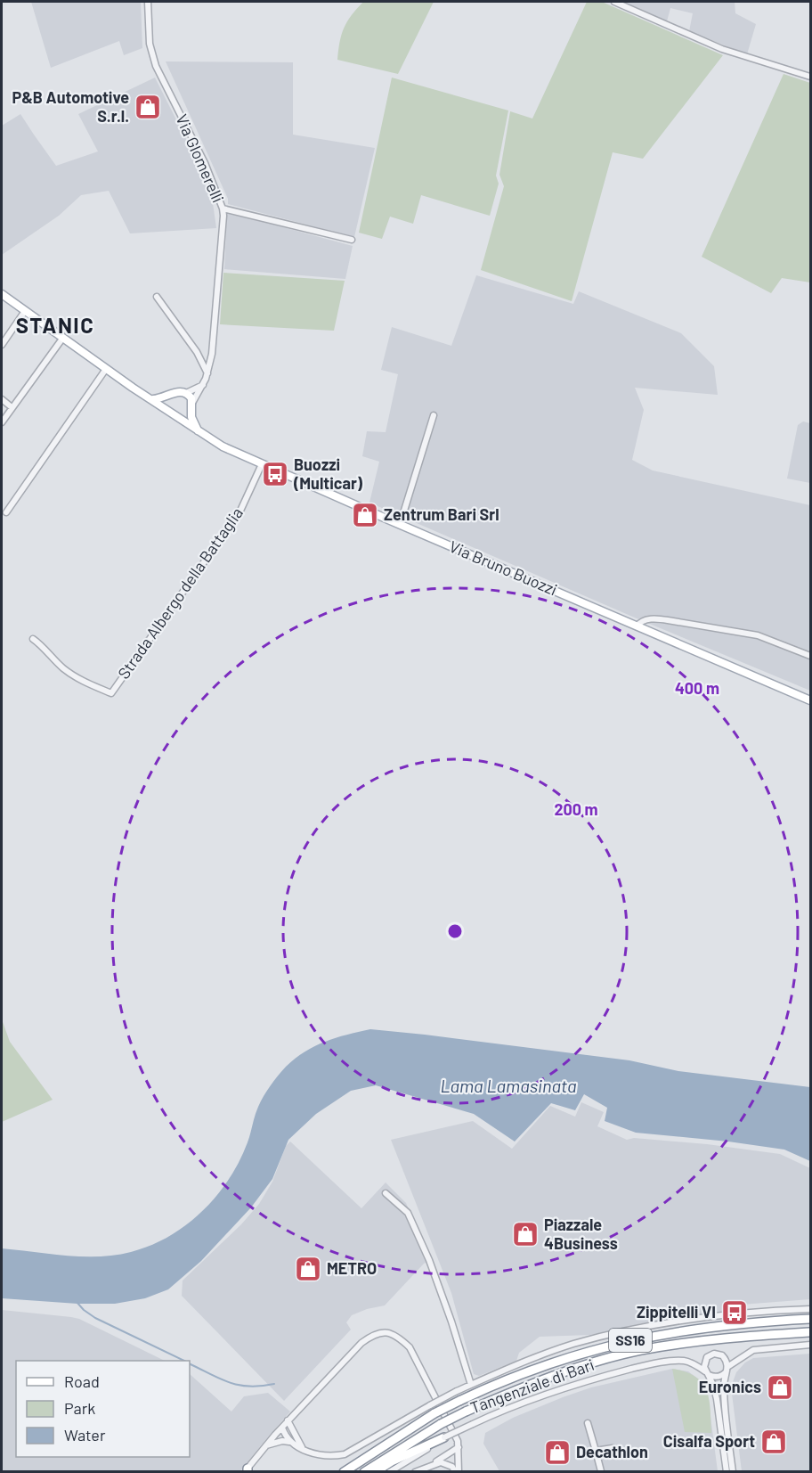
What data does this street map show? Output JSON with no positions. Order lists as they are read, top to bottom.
{
  "streets": {
    "highway": ["SS16", "Tangenziale di Bari"],
    "main road": ["Via Bruno Buozzi"],
    "street": ["Via Glomerelli", "Strada Albergo della Battaglia"]
  },
  "crossings": [
    ["Via Glomerelli", "Via Bruno Buozzi"],
    ["Via Bruno Buozzi", "Strada Albergo della Battaglia"]
  ],
  "districts": ["STANIC"],
  "water": ["Lama Lamasinata"],
  "places": {
    "shop": [
      "P&B Automotive S.r.l.",
      "Zentrum Bari Srl",
      "Piazzale 4Business",
      "METRO",
      "Euronics",
      "Cisalfa Sport",
      "Decathlon"
    ],
    "bus stop": ["Buozzi (Multicar)", "Zippitelli VI"]
  },
  "legend": ["Road", "Park", "Water"],
  "rings": ["400 m", "200 m"]
}
